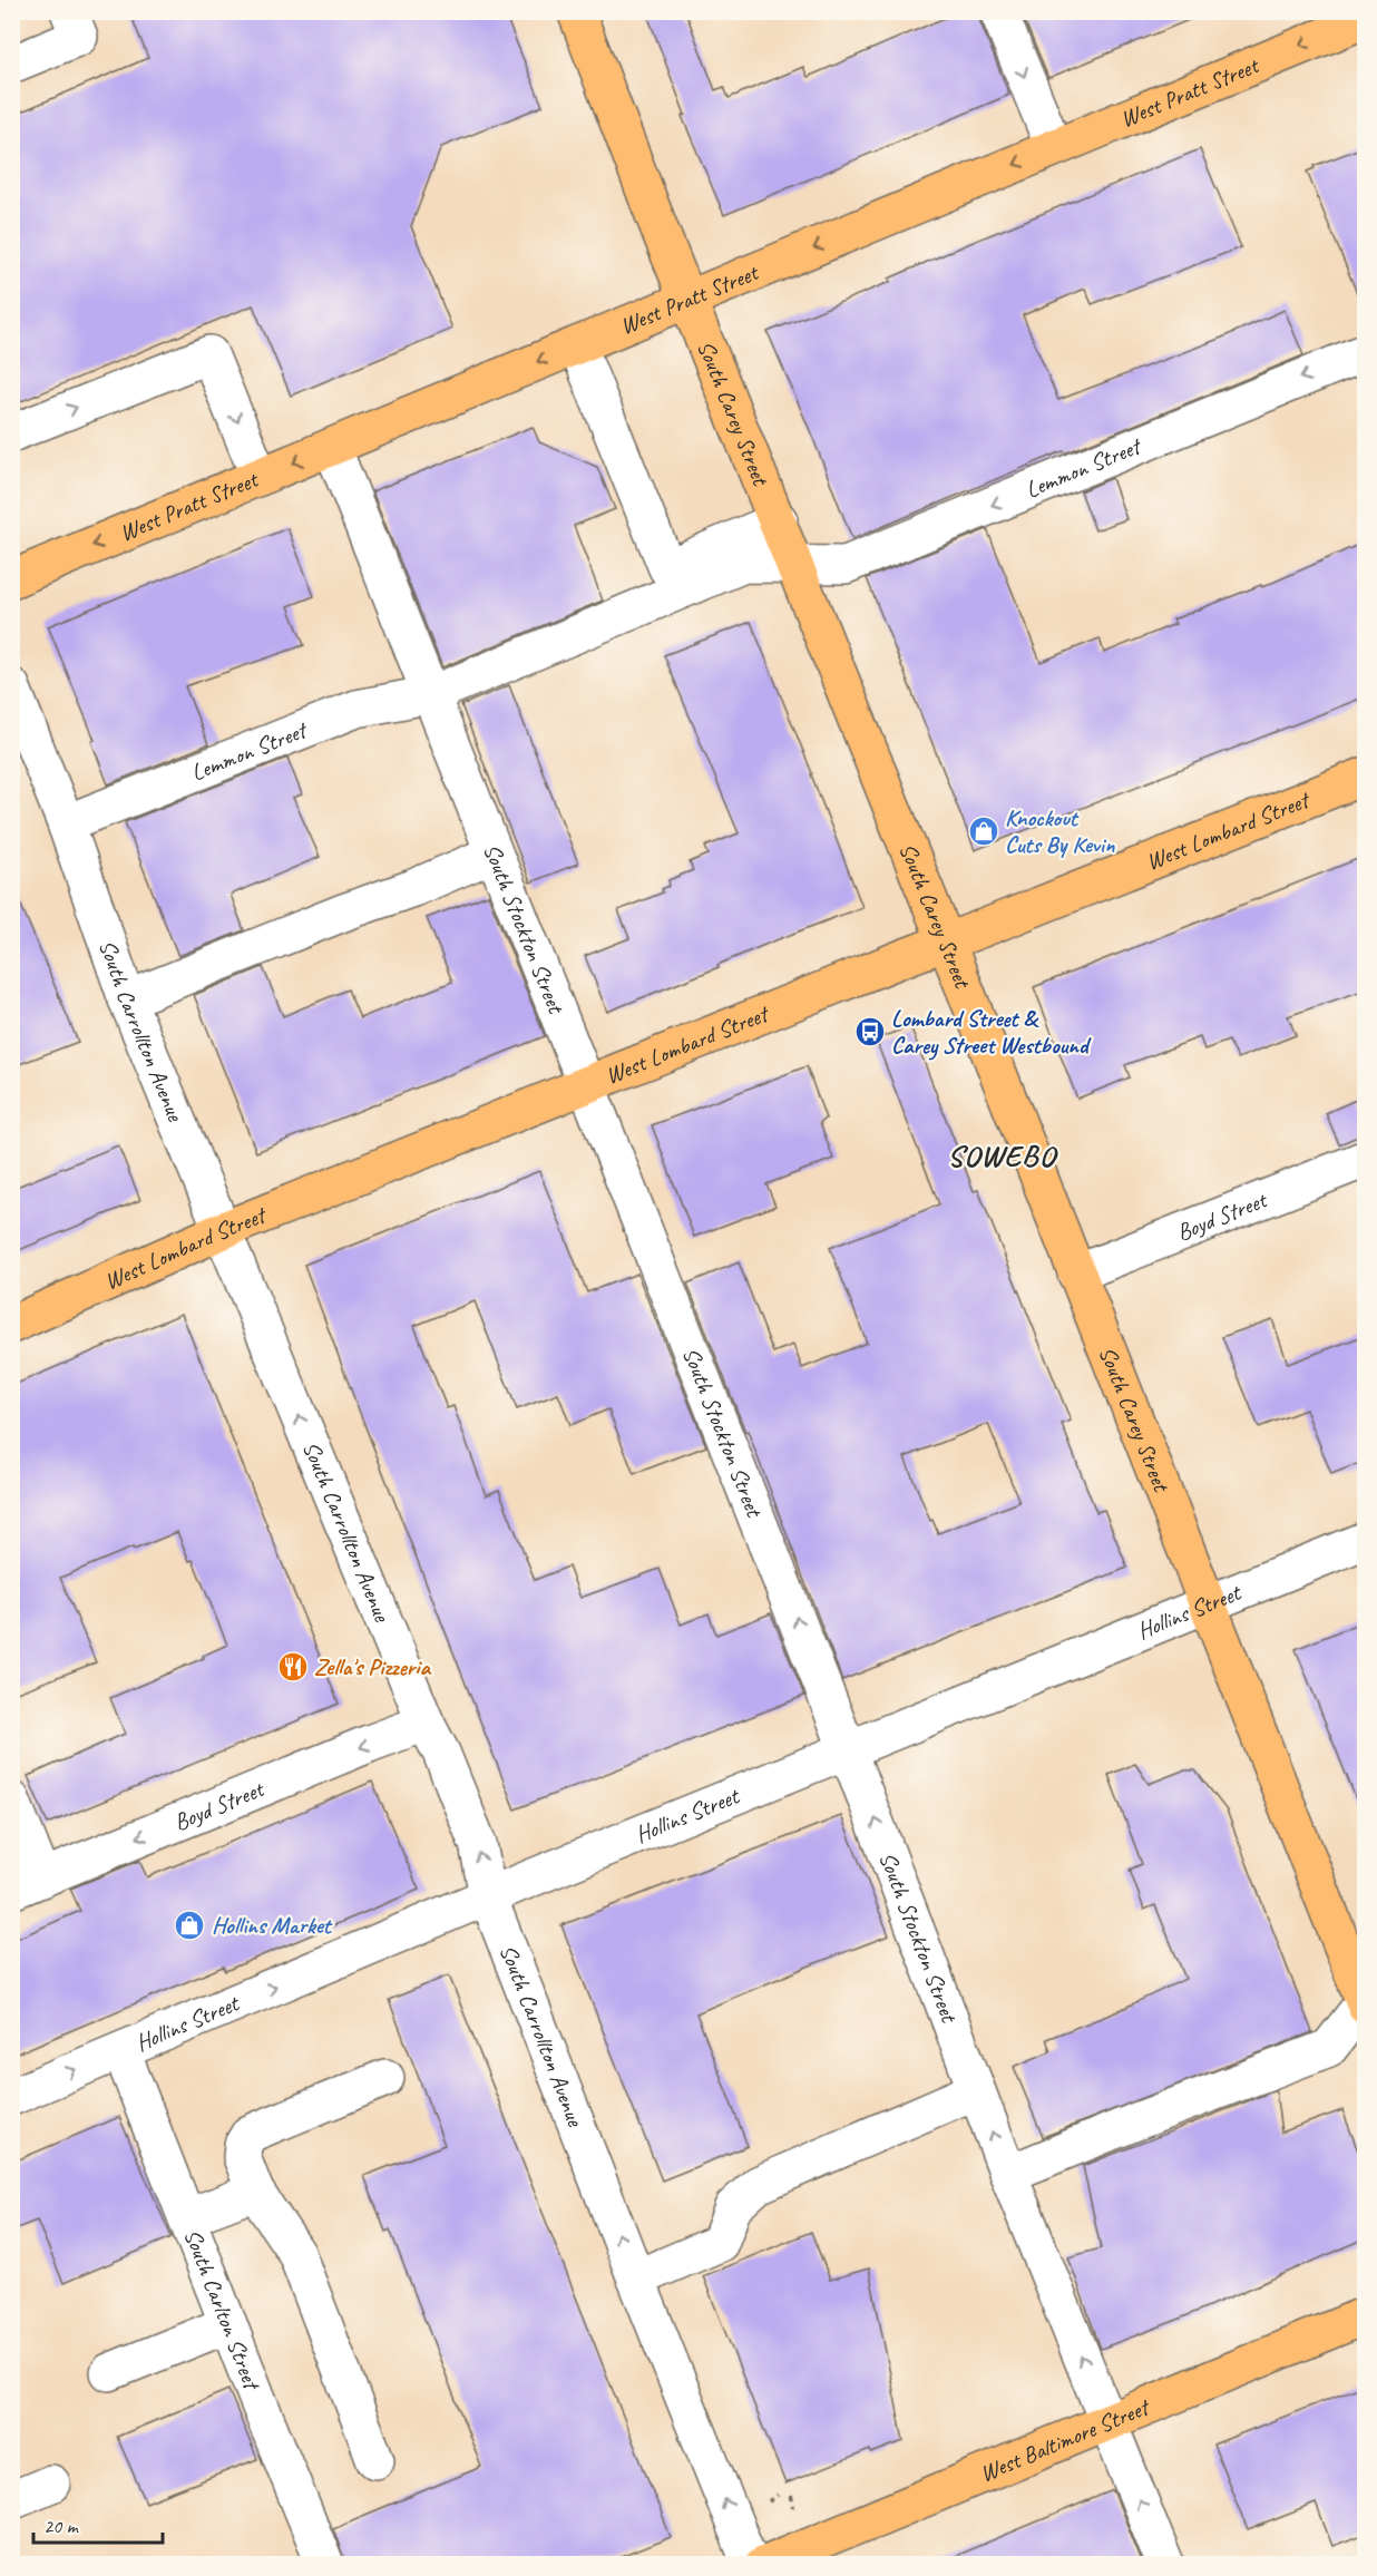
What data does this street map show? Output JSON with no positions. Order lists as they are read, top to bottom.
{
  "streets": {
    "main road": [
      "West Pratt Street",
      "South Carey Street",
      "West Lombard Street",
      "West Baltimore Street"
    ],
    "street": [
      "Lemmon Street",
      "South Stockton Street",
      "South Carrollton Avenue",
      "Boyd Street",
      "Hollins Street",
      "South Carlton Street"
    ]
  },
  "crossings": [
    ["West Pratt Street", "South Carey Street"],
    ["West Pratt Street", "South Stockton Street"],
    ["South Carey Street", "Lemmon Street"],
    ["South Carey Street", "West Lombard Street"],
    ["South Carey Street", "Boyd Street"],
    ["South Carey Street", "Hollins Street"],
    ["Lemmon Street", "South Stockton Street"],
    ["Lemmon Street", "South Carrollton Avenue"],
    ["West Lombard Street", "South Stockton Street"],
    ["West Lombard Street", "South Carrollton Avenue"],
    ["South Stockton Street", "Hollins Street"],
    ["South Stockton Street", "West Baltimore Street"],
    ["South Carrollton Avenue", "Boyd Street"],
    ["South Carrollton Avenue", "Hollins Street"],
    ["Hollins Street", "South Carlton Street"]
  ],
  "one_way": [
    "West Pratt Street",
    "Lemmon Street",
    "South Stockton Street",
    "South Carrollton Avenue",
    "Boyd Street"
  ],
  "districts": ["SOWEBO"],
  "places": {
    "shop": ["Knockout Cuts By Kevin", "Hollins Market"],
    "bus stop": ["Lombard Street & Carey Street Westbound"],
    "restaurant": ["Zella's Pizzeria"]
  },
  "scale_bar": "20 m"
}
